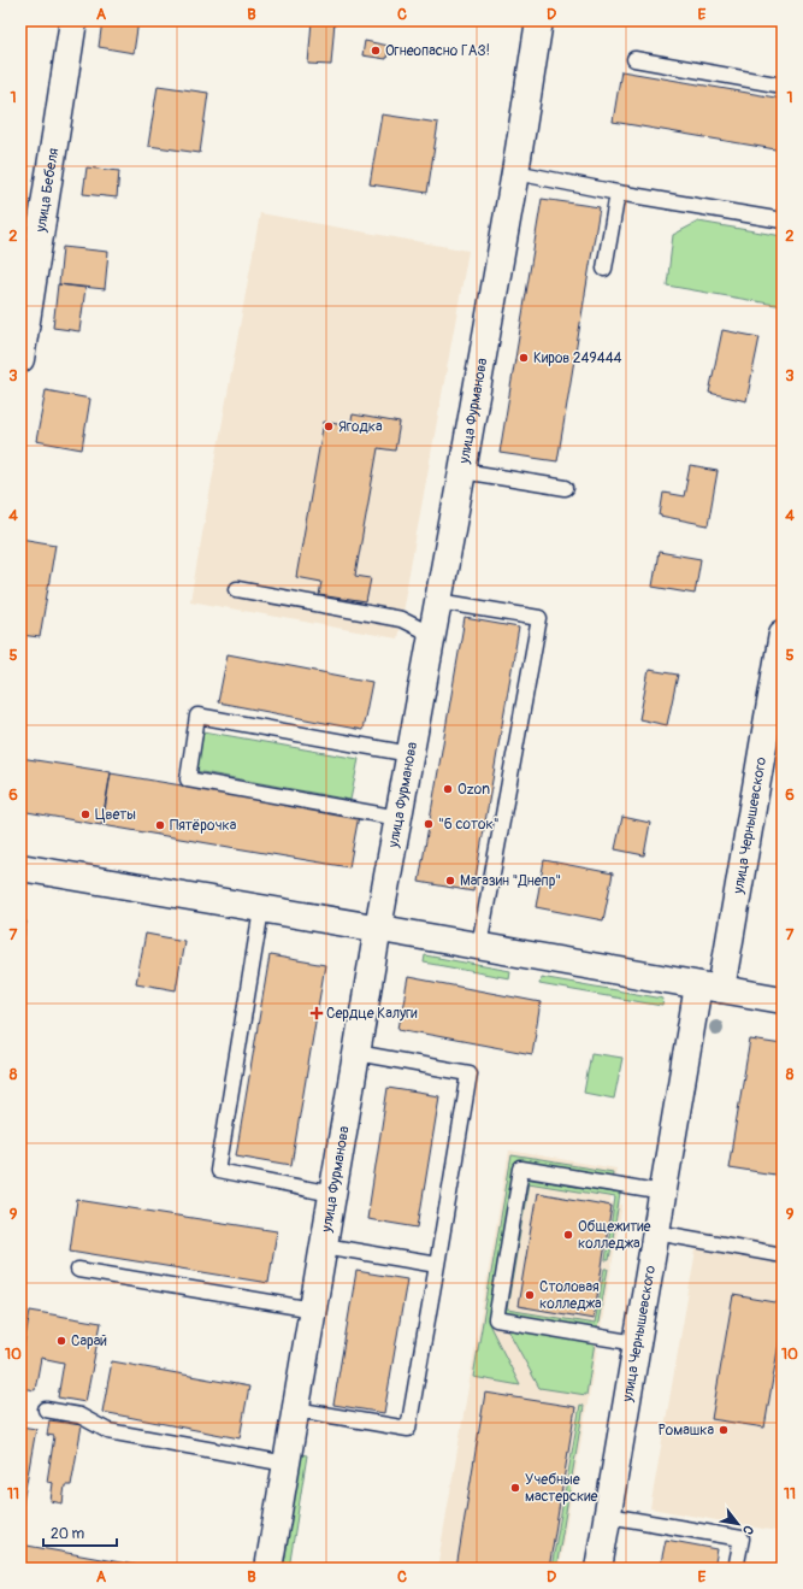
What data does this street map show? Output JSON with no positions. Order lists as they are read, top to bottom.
{
  "streets": {
    "street": ["улица Бебеля", "улица Фурманова", "улица Чернышевского"]
  },
  "places": {
    "other": [
      "Огнеопасно ГАЗ!",
      "Киров 249444",
      "Ягодка",
      "Ozon",
      "Цветы",
      "\"6 соток\"",
      "Пятёрочка",
      "Магазин \"Днепр\"",
      "Общежитие колледжа",
      "Столовая колледжа",
      "Сарай",
      "Ромашка",
      "Учебные мастерские"
    ],
    "health": ["Сердце Калуги"]
  },
  "scale_bar": "20 m",
  "north": "bottom right",
  "grid": {
    "columns": [
      "A",
      "B",
      "C",
      "D",
      "E"
    ],
    "rows": [
      "1",
      "2",
      "3",
      "4",
      "5",
      "6",
      "7",
      "8",
      "9",
      "10",
      "11"
    ]
  }
}
